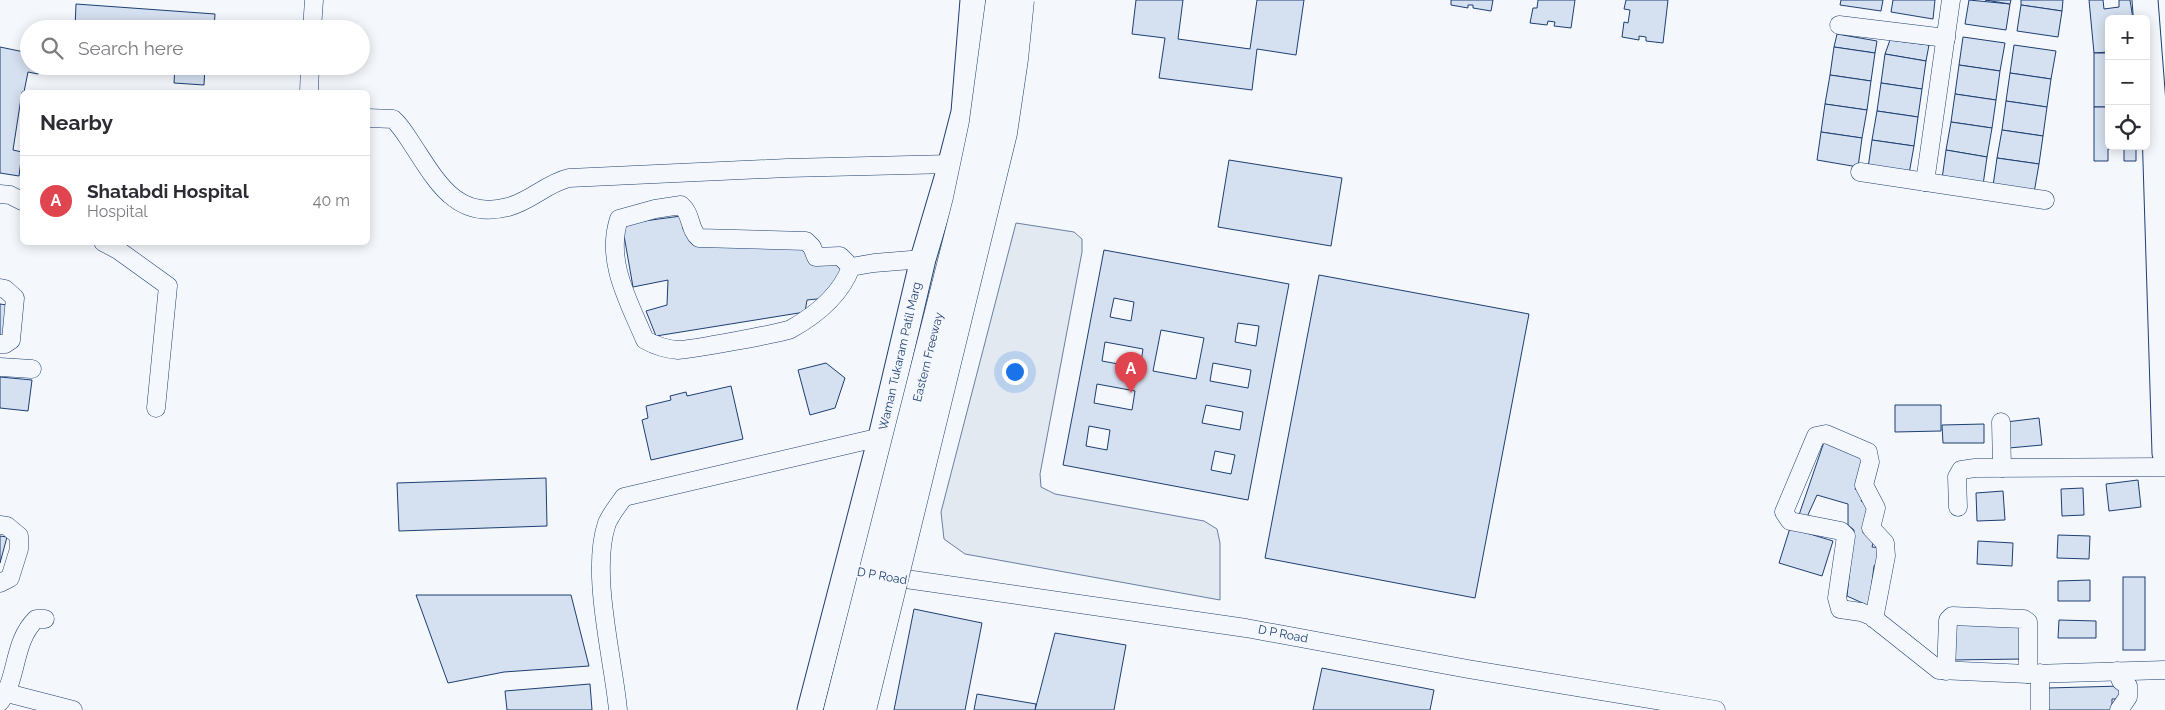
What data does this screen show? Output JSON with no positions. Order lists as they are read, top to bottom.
{
  "streets": {
    "highway": ["Eastern Freeway"],
    "main road": ["Waman Tukaram Patil Marg"],
    "street": ["D P Road"]
  },
  "crossings": [
    ["Waman Tukaram Patil Marg", "D P Road"]
  ],
  "page": {
    "map_buttons": ["+", "−"],
    "search": "Search here",
    "heading": "Nearby",
    "list": [
      {
        "mark": "A",
        "name": "Shatabdi Hospital",
        "note": "Hospital",
        "value": "40 m"
      }
    ],
    "pins": "A"
  }
}
